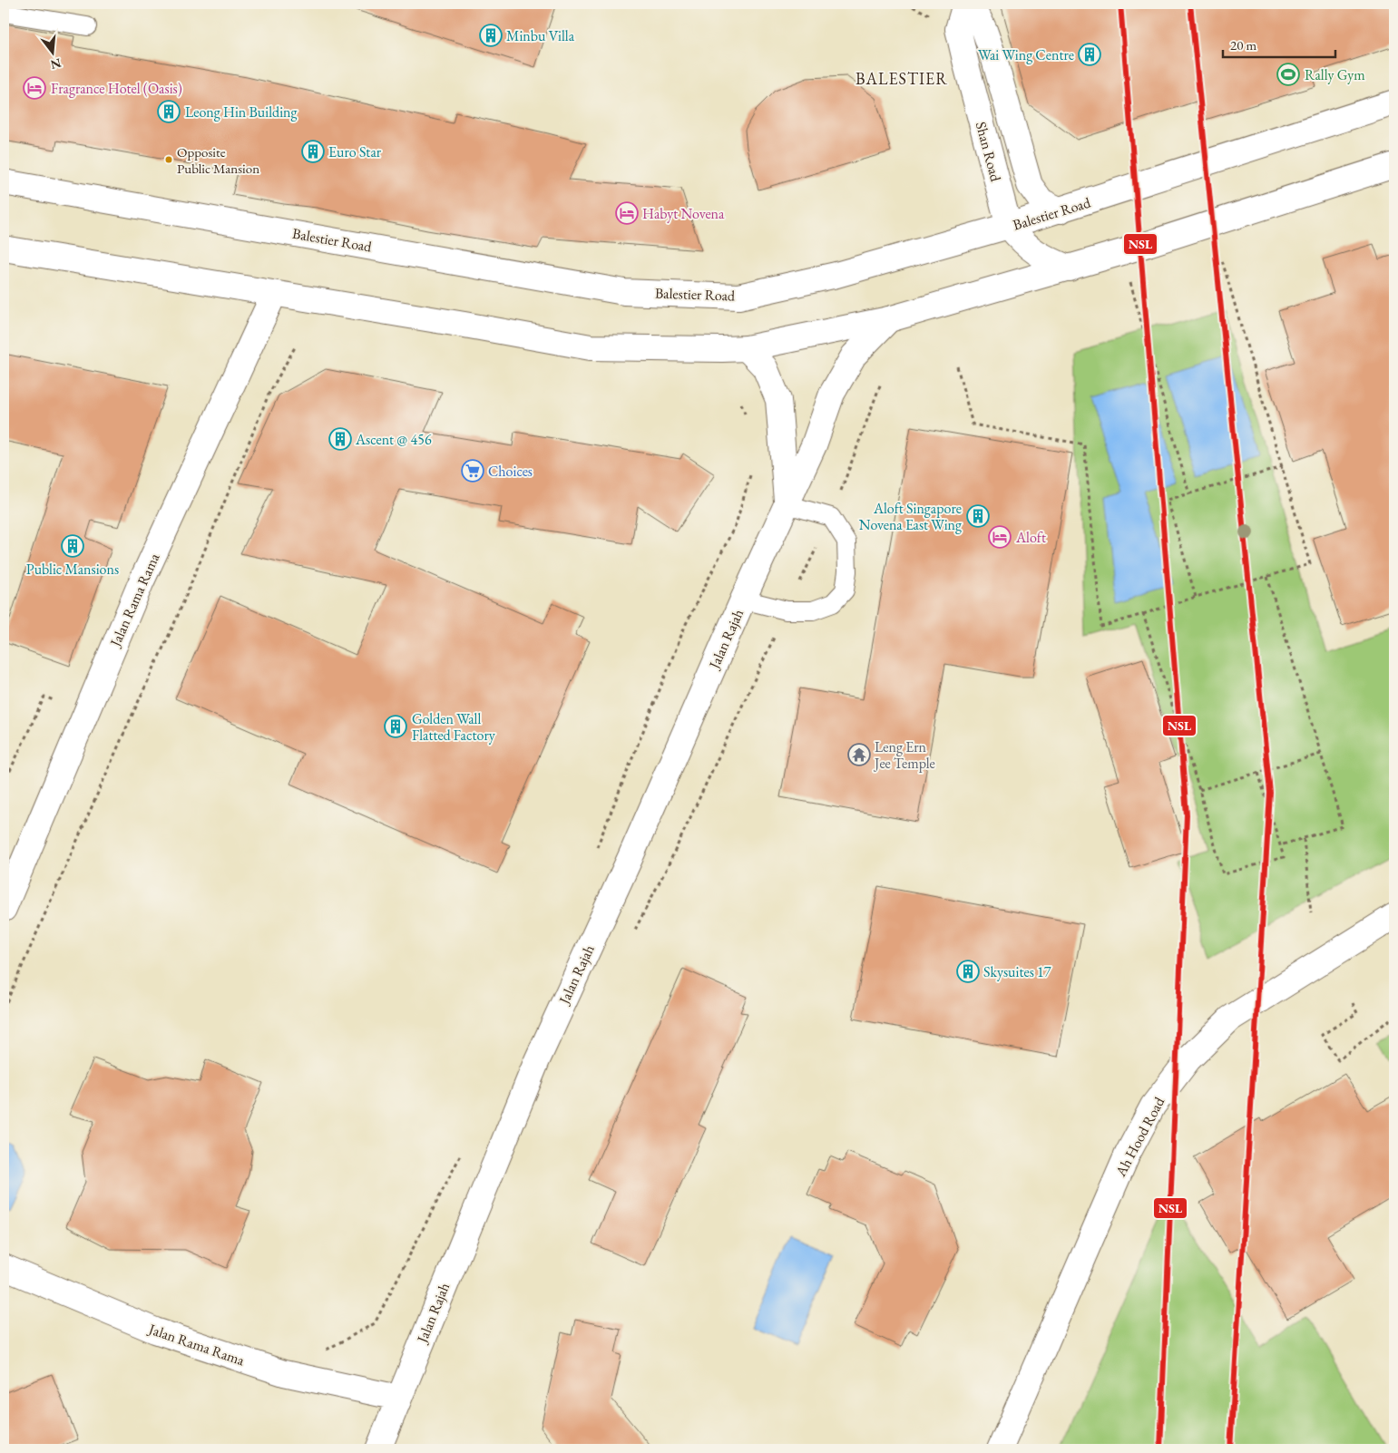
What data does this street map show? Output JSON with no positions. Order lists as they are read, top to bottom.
{
  "streets": {
    "street": [
      "Shan Road",
      "Balestier Road",
      "Jalan Rama Rama",
      "Jalan Rajah",
      "Ah Hood Road"
    ]
  },
  "crossings": [
    ["Shan Road", "Balestier Road"],
    ["Jalan Rama Rama", "Jalan Rajah"]
  ],
  "districts": ["BALESTIER"],
  "places": {
    "building": [
      "Minbu Villa",
      "Wai Wing Centre",
      "Leong Hin Building",
      "Euro Star",
      "Ascent @ 456",
      "Aloft Singapore Novena East Wing",
      "Public Mansions",
      "Golden Wall Flatted Factory",
      "Skysuites 17"
    ],
    "sports": ["Rally Gym"],
    "hotel": ["Fragrance Hotel (Oasis)", "Habyt Novena", "Aloft"],
    "other": ["Opposite Public Mansion"],
    "supermarket": ["Choices"],
    "temple": ["Leng Ern Jee Temple"]
  },
  "lines": ["transit line NSL"],
  "scale_bar": "20 m",
  "north": "bottom"
}
